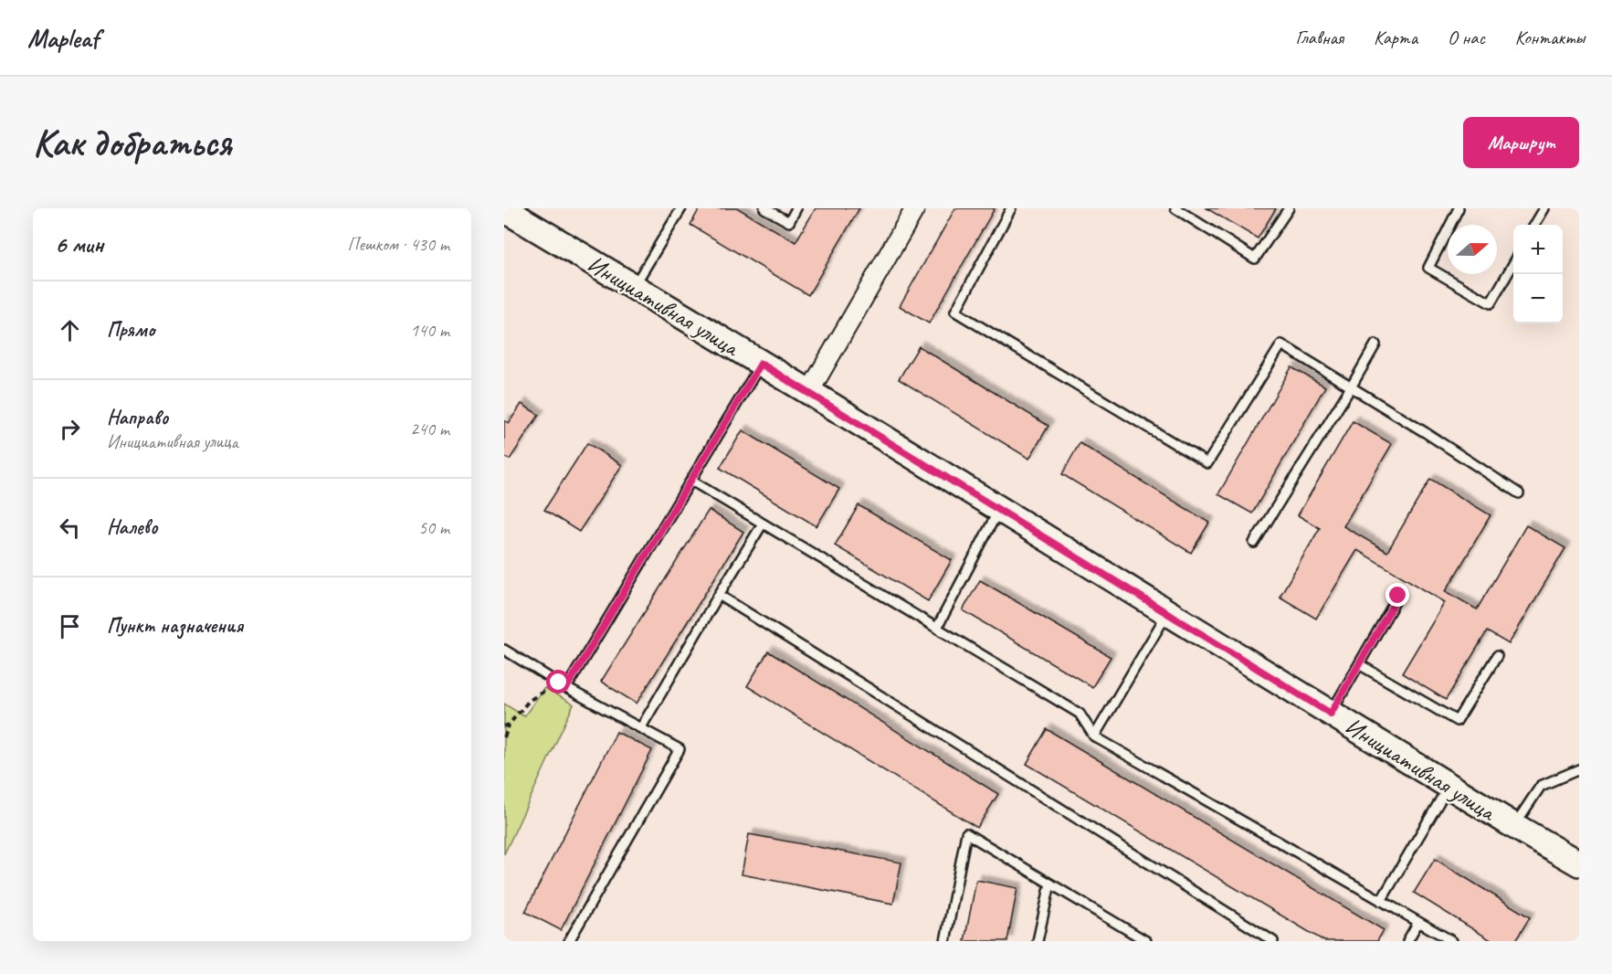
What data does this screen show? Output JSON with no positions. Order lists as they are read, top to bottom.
{
  "streets": {
    "main road": ["Инициативная улица"]
  },
  "north": "right",
  "page": {
    "header": "Mapleaf",
    "nav": [
      "Главная",
      "Карта",
      "О нас",
      "Контакты"
    ],
    "buttons": "Маршрут",
    "title": "Как добраться",
    "heading": ["6 мин", "Пешком · 430 m"],
    "map_buttons": ["+", "−"],
    "list": [
      ["Прямо", "140 m"],
      ["Направо", "Инициативная улица", "240 m"],
      ["Налево", "50 m"],
      "Пункт назначения"
    ]
  }
}
